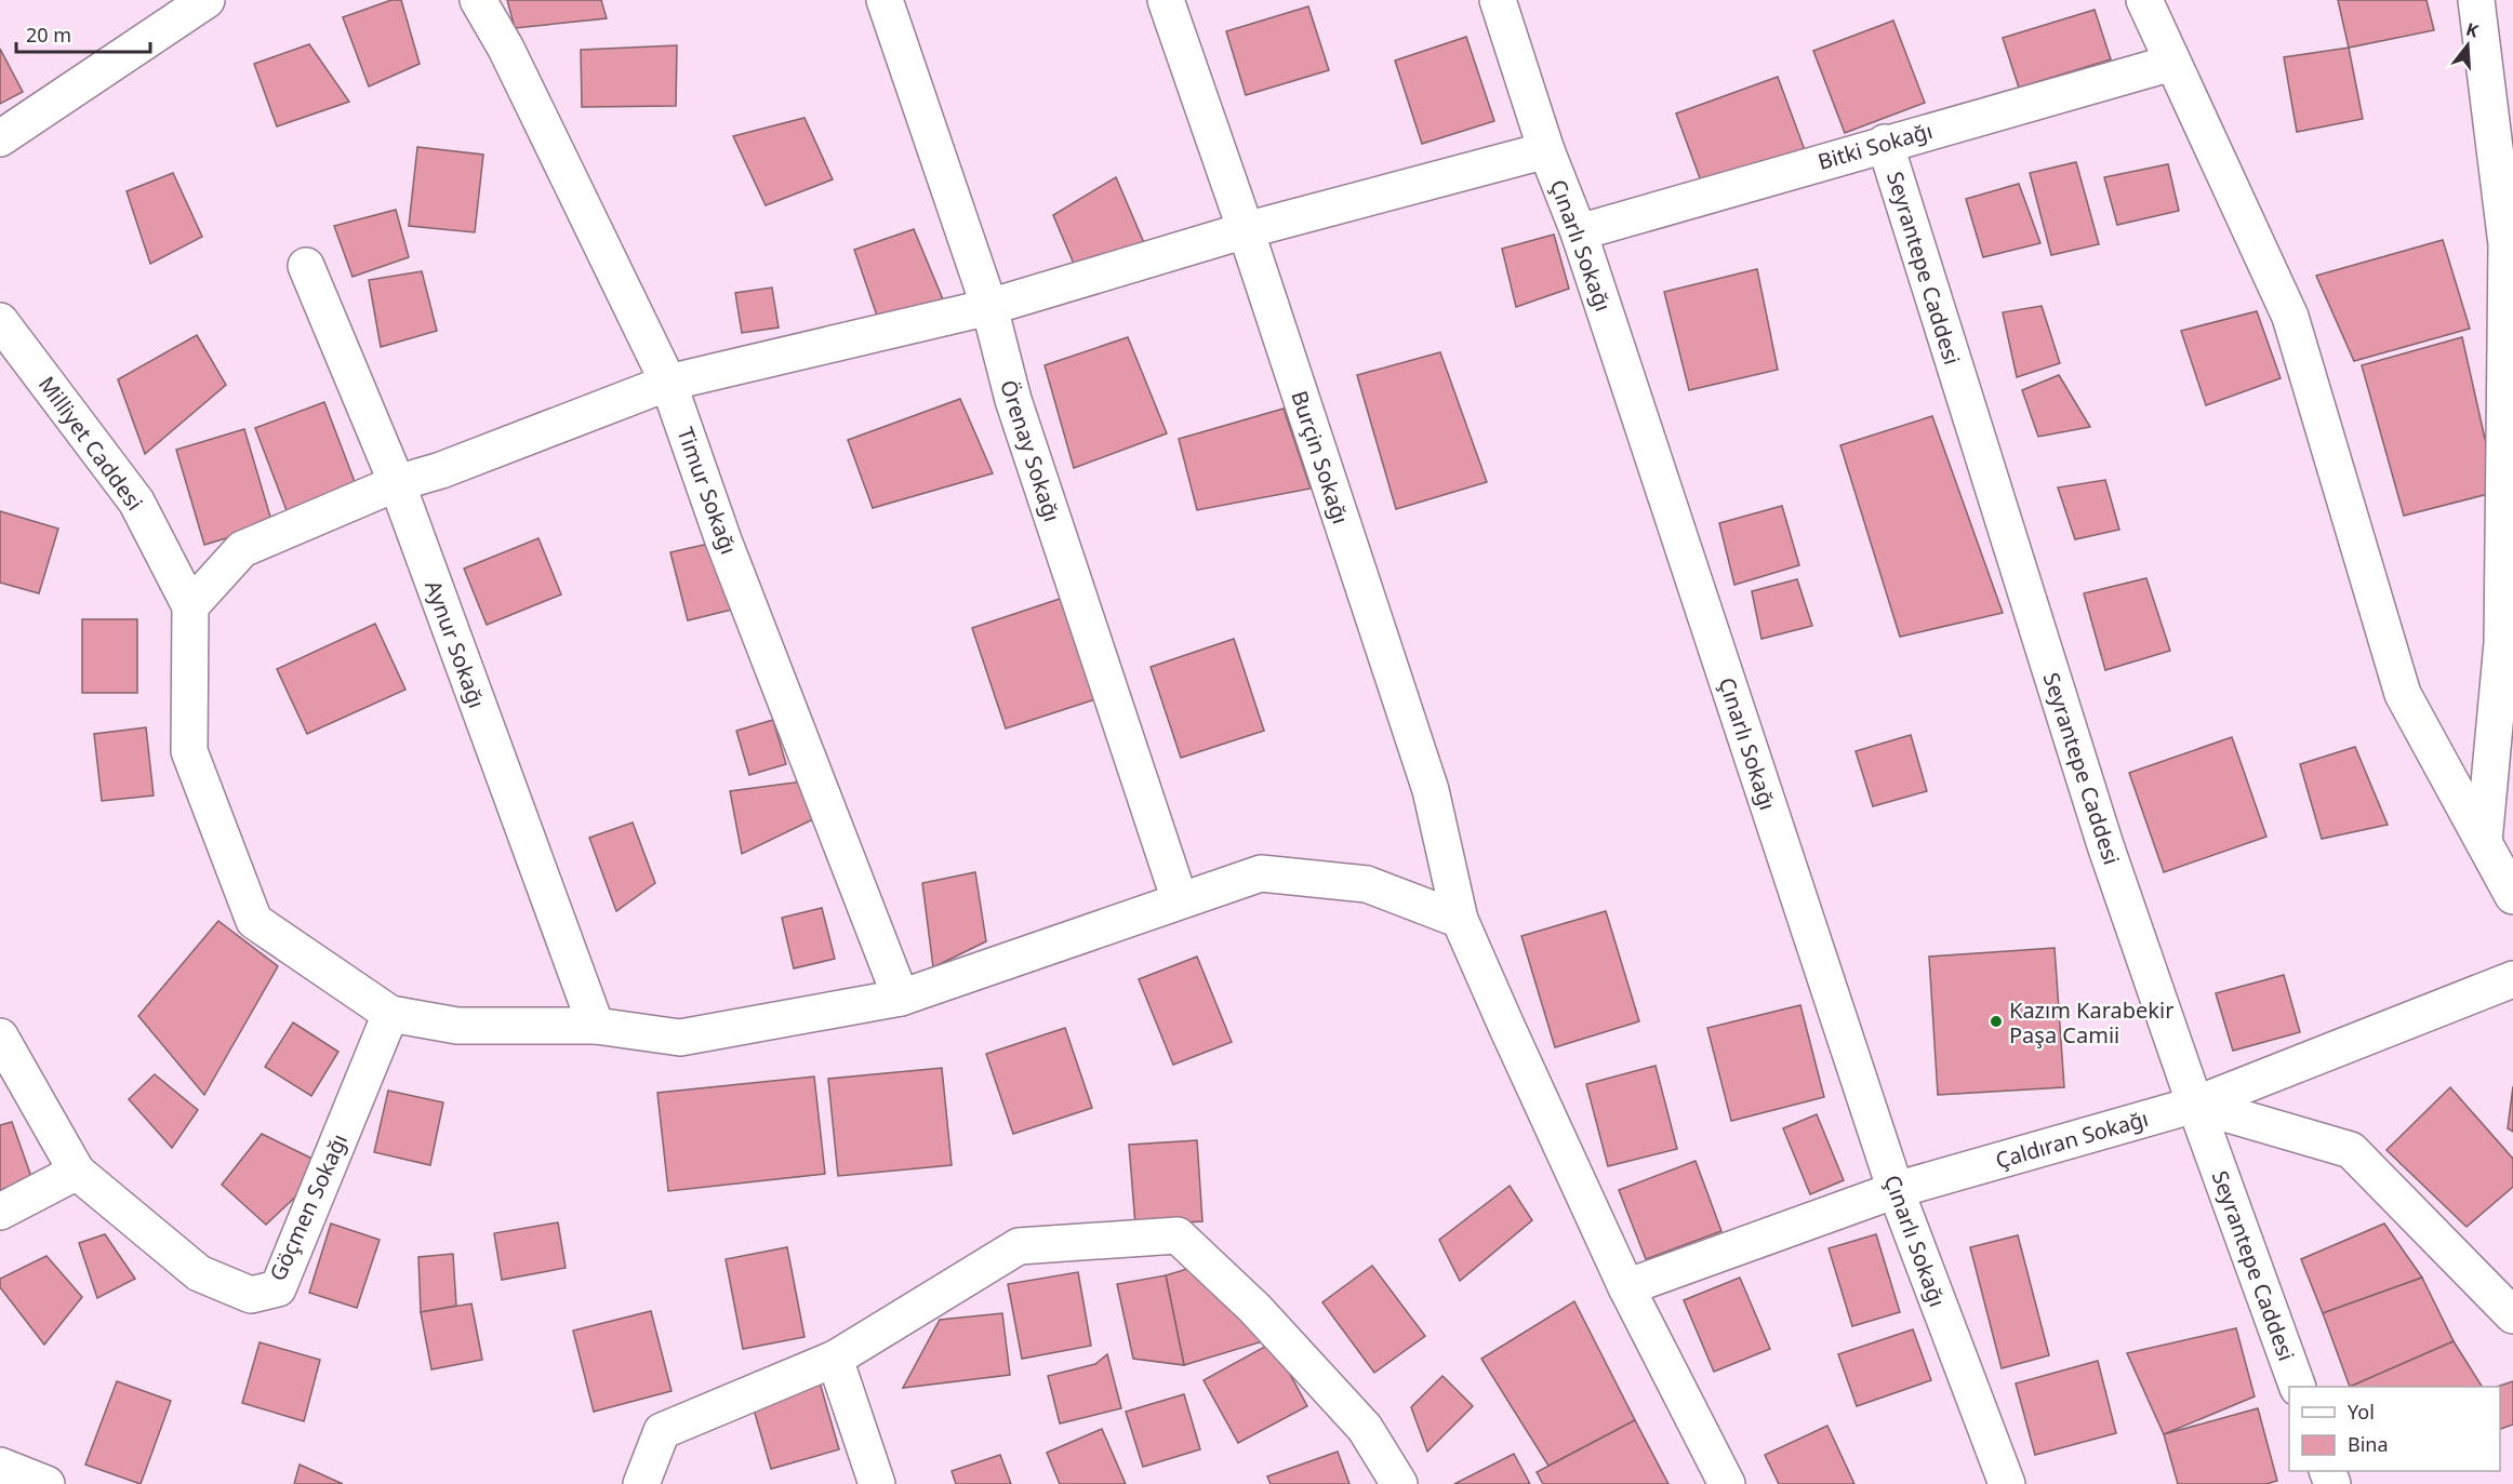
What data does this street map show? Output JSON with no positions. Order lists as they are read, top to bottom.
{
  "streets": {
    "street": [
      "Bitki Sokağı",
      "Çınarlı Sokağı",
      "Seyrantepe Caddesi",
      "Milliyet Caddesi",
      "Örenay Sokağı",
      "Burçin Sokağı",
      "Timur Sokağı",
      "Aynur Sokağı",
      "Çaldıran Sokağı",
      "Göçmen Sokağı"
    ]
  },
  "crossings": [
    ["Bitki Sokağı", "Çınarlı Sokağı"],
    ["Bitki Sokağı", "Seyrantepe Caddesi"],
    ["Çınarlı Sokağı", "Çaldıran Sokağı"],
    ["Seyrantepe Caddesi", "Çaldıran Sokağı"],
    ["Burçin Sokağı", "Çaldıran Sokağı"]
  ],
  "places": ["Kazım Karabekir Paşa Camii"],
  "legend": ["Yol", "Bina"],
  "scale_bar": "20 m",
  "north": "top"
}
